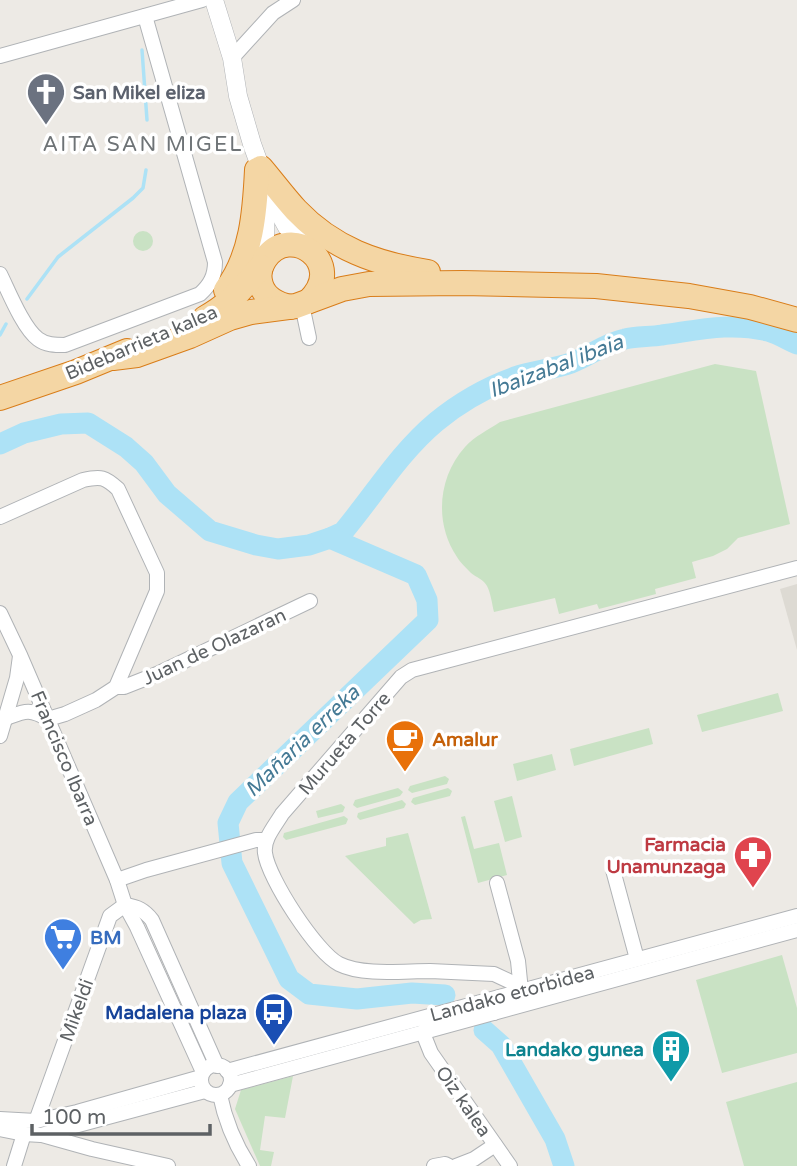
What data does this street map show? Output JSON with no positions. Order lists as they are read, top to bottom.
{
  "streets": {
    "highway": ["Bidebarrieta kalea"],
    "street": [
      "Juan de Olazaran",
      "Murueta Torre",
      "Francisco Ibarra",
      "Landako etorbidea",
      "Mikeldi",
      "Oiz kalea"
    ]
  },
  "crossings": [
    ["Juan de Olazaran", "Francisco Ibarra"],
    ["Francisco Ibarra", "Mikeldi"],
    ["Landako etorbidea", "Mikeldi"],
    ["Landako etorbidea", "Oiz kalea"]
  ],
  "districts": ["AITA SAN MIGEL"],
  "water": ["Ibaizabal ibaia", "Mañaria erreka"],
  "places": {
    "church": ["San Mikel eliza"],
    "cafe": ["Amalur"],
    "pharmacy": ["Farmacia Unamunzaga"],
    "supermarket": ["BM"],
    "bus stop": ["Madalena plaza"],
    "building": ["Landako gunea"]
  },
  "scale_bar": "100 m"
}
